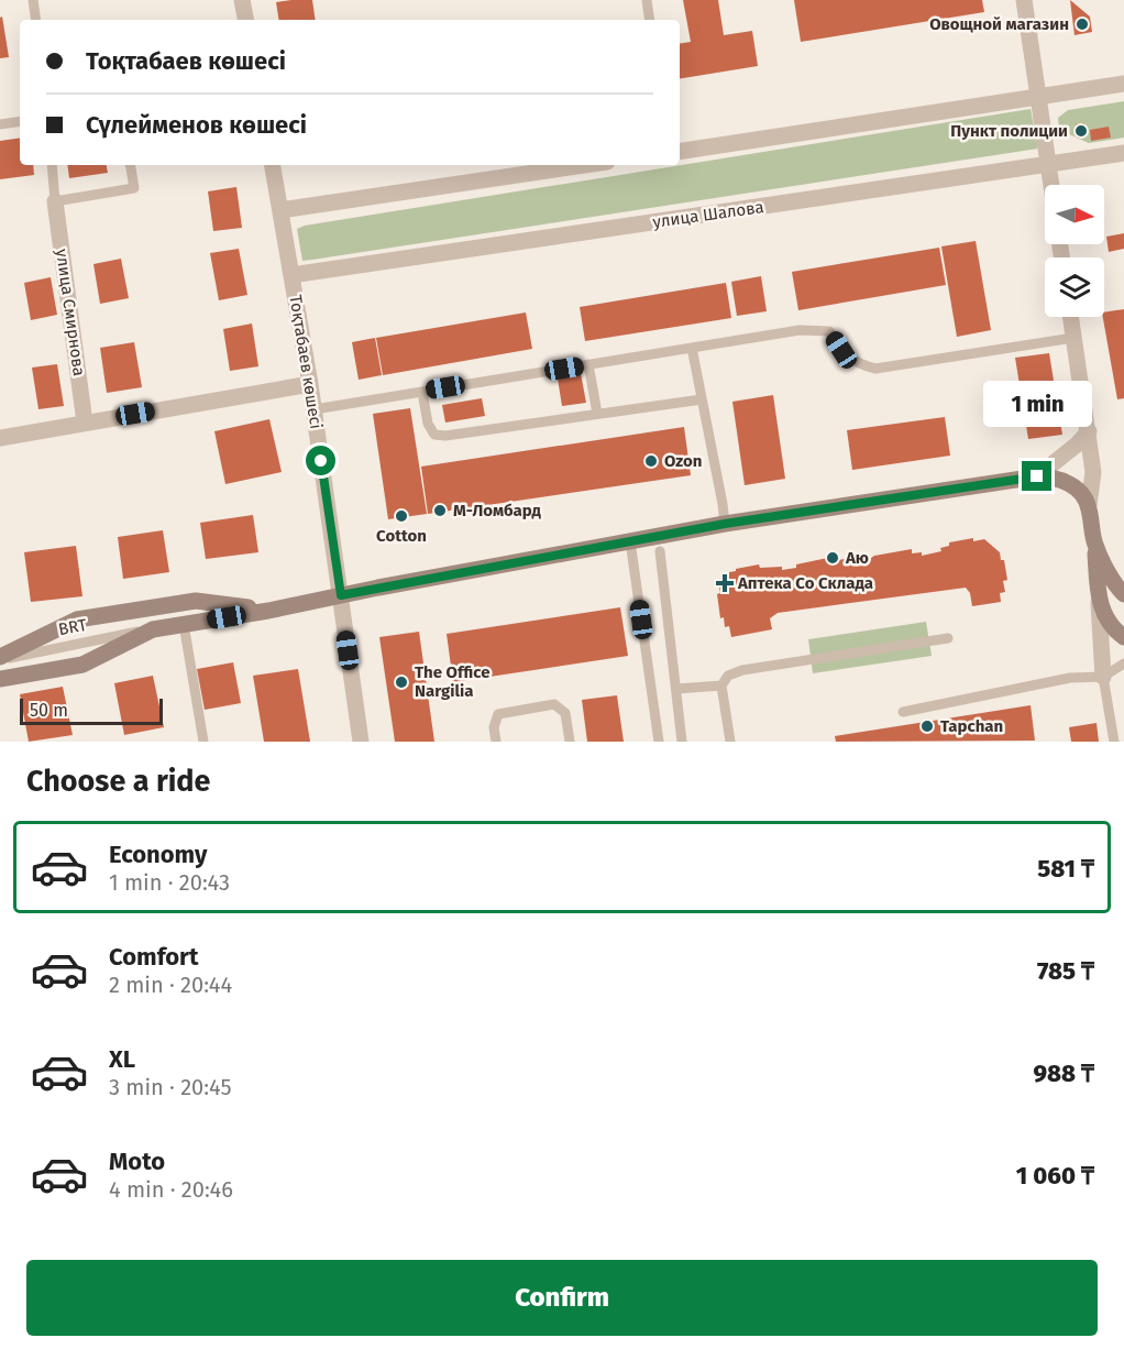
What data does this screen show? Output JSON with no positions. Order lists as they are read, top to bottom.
{
  "streets": {
    "street": ["улица Шалова", "улица Смирнова", "Тоқтабаев көшесі"],
    "lane": ["BRT"]
  },
  "crossings": [
    ["улица Шалова", "Тоқтабаев көшесі"]
  ],
  "places": {
    "other": [
      "Овощной магазин",
      "Пункт полиции",
      "Ozon",
      "М-Ломбард",
      "Cotton",
      "Аю",
      "The Office Nargilia",
      "Tapchan"
    ],
    "health": ["Аптека Со Склада"]
  },
  "scale_bar": "50 m",
  "north": "right",
  "page": {
    "banner": ["Тоқтабаев көшесі", "Сүлейменов көшесі"],
    "bubble": "1 min",
    "scale": "50 m",
    "heading": "Choose a ride",
    "list": [
      {
        "name": "Economy",
        "note": "1 min · 20:43",
        "value": "581 ₸"
      },
      {
        "name": "Comfort",
        "note": "2 min · 20:44",
        "value": "785 ₸"
      },
      {
        "name": "XL",
        "note": "3 min · 20:45",
        "value": "988 ₸"
      },
      {
        "name": "Moto",
        "note": "4 min · 20:46",
        "value": "1 060 ₸"
      }
    ],
    "buttons": "Confirm"
  }
}
